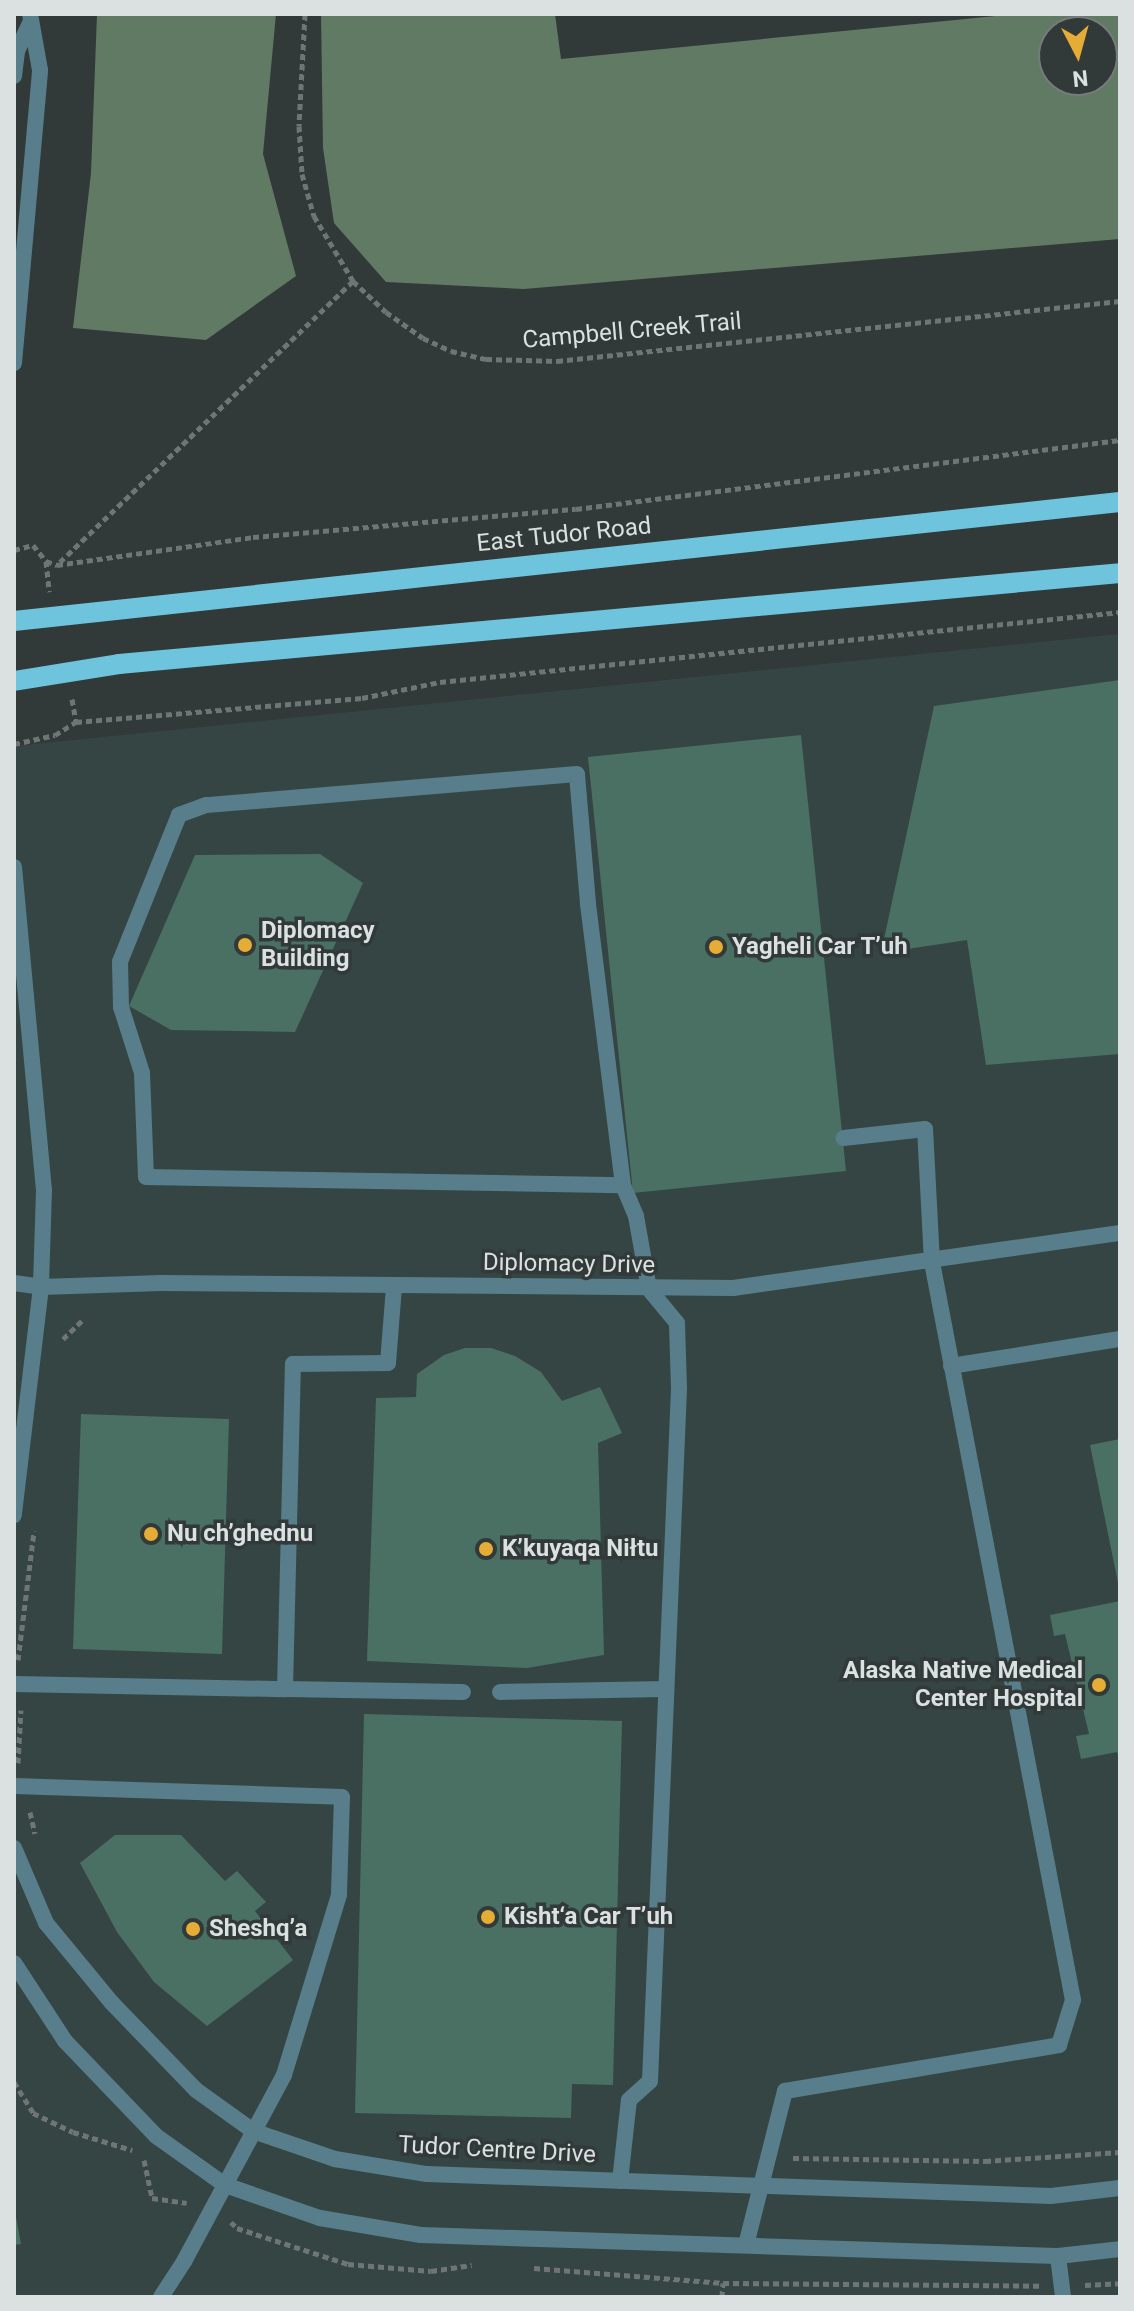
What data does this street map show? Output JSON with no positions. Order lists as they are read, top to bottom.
{
  "streets": {
    "main road": ["East Tudor Road"],
    "street": ["Diplomacy Drive", "Tudor Centre Drive"],
    "path": ["Campbell Creek Trail"]
  },
  "places": [
    "Diplomacy Building",
    "Yagheli Car T’uh",
    "Nu ch’ghednu",
    "K’kuyaqa Niłtu",
    "Alaska Native Medical Center Hospital",
    "Kisht‘a Car T’uh",
    "Sheshq’a"
  ],
  "north": "bottom"
}
